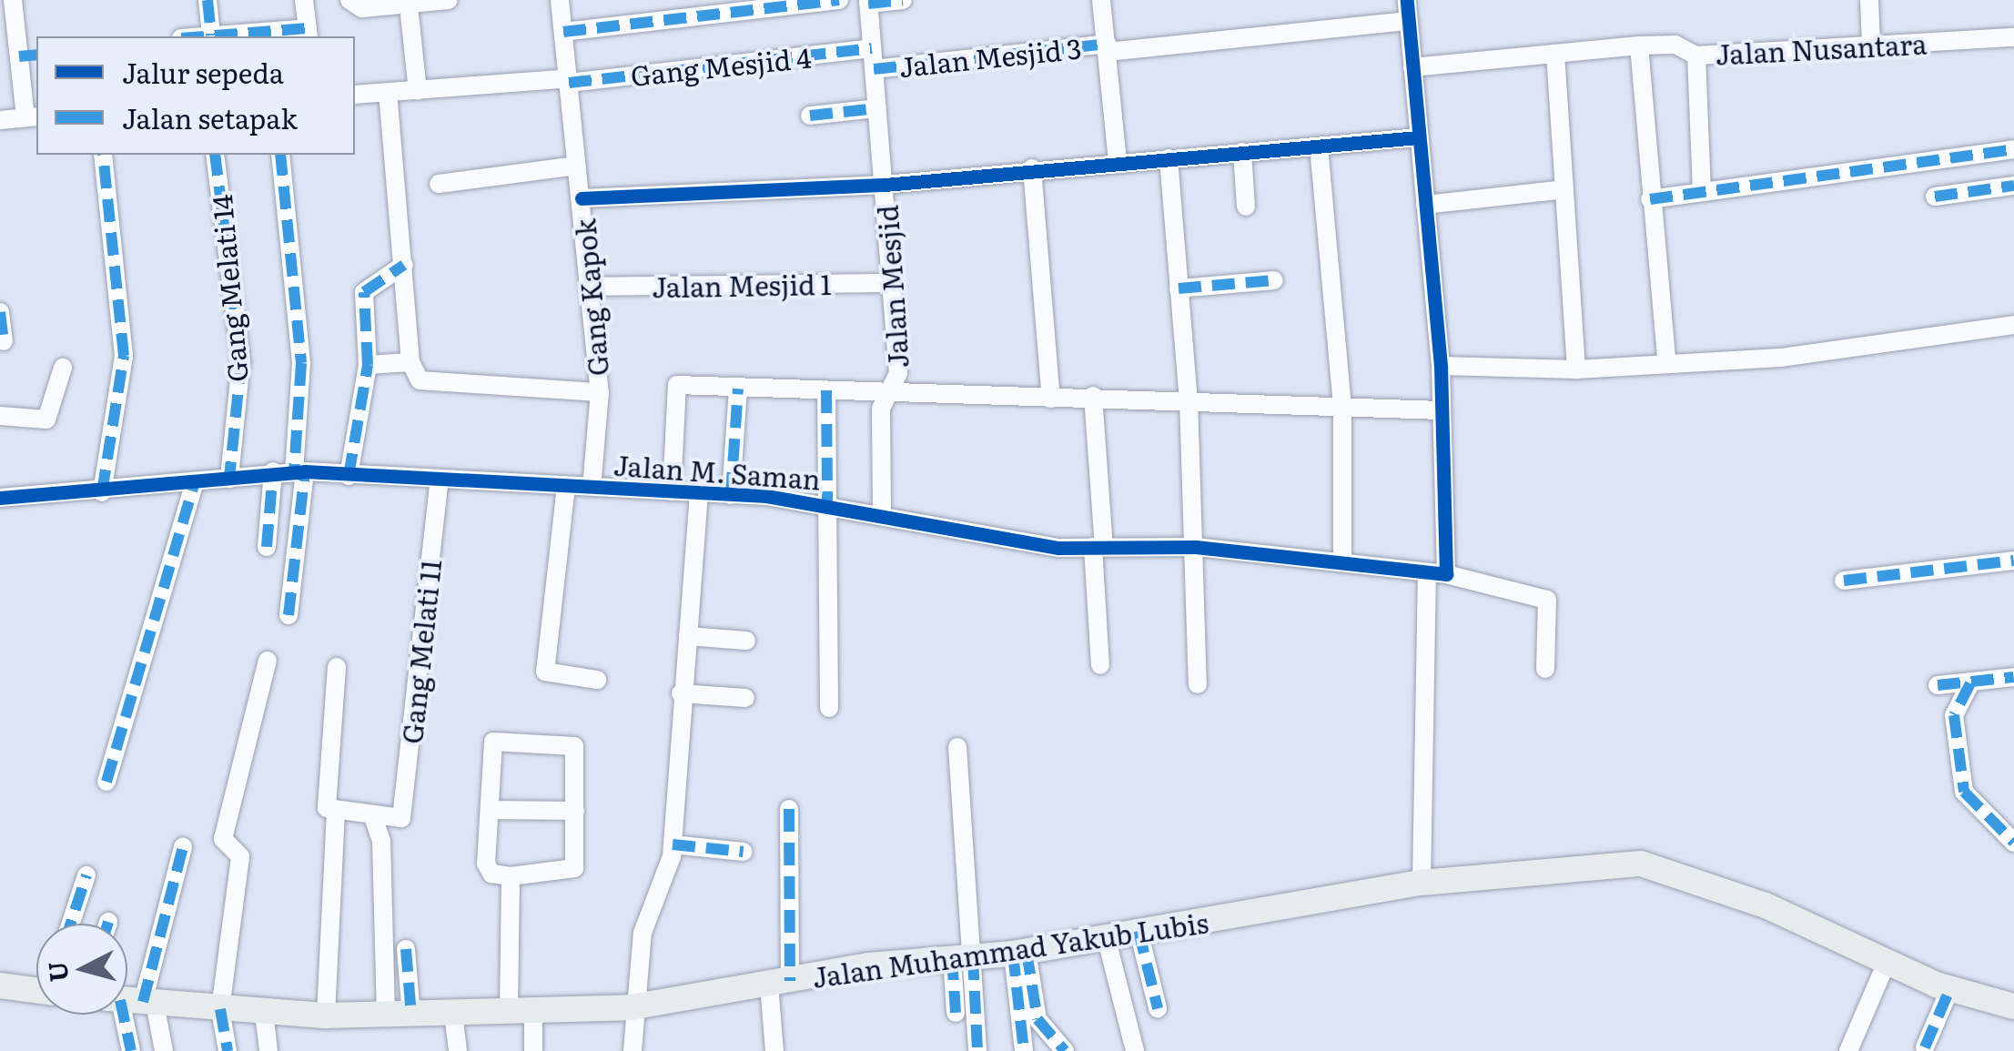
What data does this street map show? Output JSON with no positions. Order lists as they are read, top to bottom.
{
  "streets": {
    "main road": ["Jalan Muhammad Yakub Lubis"],
    "street": [
      "Jalan Nusantara",
      "Jalan Mesjid 3",
      "Gang Mesjid 4",
      "Jalan Mesjid 1",
      "Jalan Mesjid",
      "Gang Melati 14",
      "Gang Kapok",
      "Jalan M. Saman",
      "Gang Melati 11"
    ]
  },
  "crossings": [
    ["Jalan Mesjid 3", "Jalan Mesjid"],
    ["Gang Mesjid 4", "Jalan Mesjid"],
    ["Gang Mesjid 4", "Gang Kapok"],
    ["Jalan Mesjid 1", "Jalan Mesjid"],
    ["Jalan Mesjid 1", "Gang Kapok"],
    ["Jalan Mesjid", "Jalan M. Saman"],
    ["Gang Melati 14", "Jalan M. Saman"],
    ["Gang Kapok", "Jalan M. Saman"],
    ["Jalan M. Saman", "Gang Melati 11"]
  ],
  "legend": ["Jalur sepeda", "Jalan setapak"],
  "north": "left"
}
